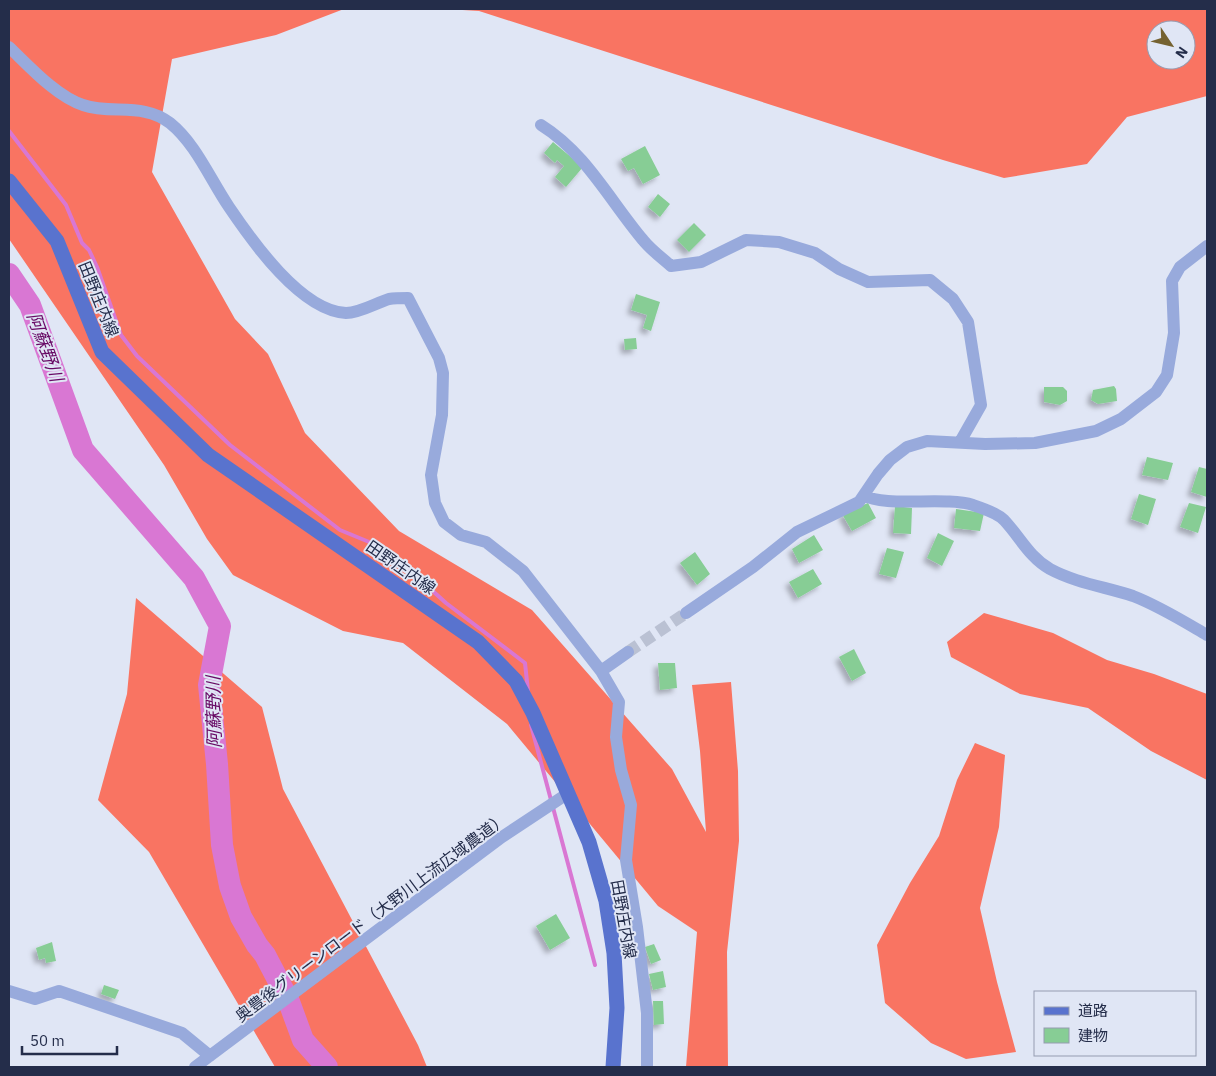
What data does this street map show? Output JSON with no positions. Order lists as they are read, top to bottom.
{
  "streets": {
    "main road": ["田野庄内線"],
    "street": ["奥豊後グリーンロード（大野川上流広域農道）"]
  },
  "crossings": [
    ["田野庄内線", "奥豊後グリーンロード（大野川上流広域農道）"]
  ],
  "water": ["阿蘇野川"],
  "legend": ["道路", "建物"],
  "scale_bar": "50 m",
  "north": "bottom right"
}
